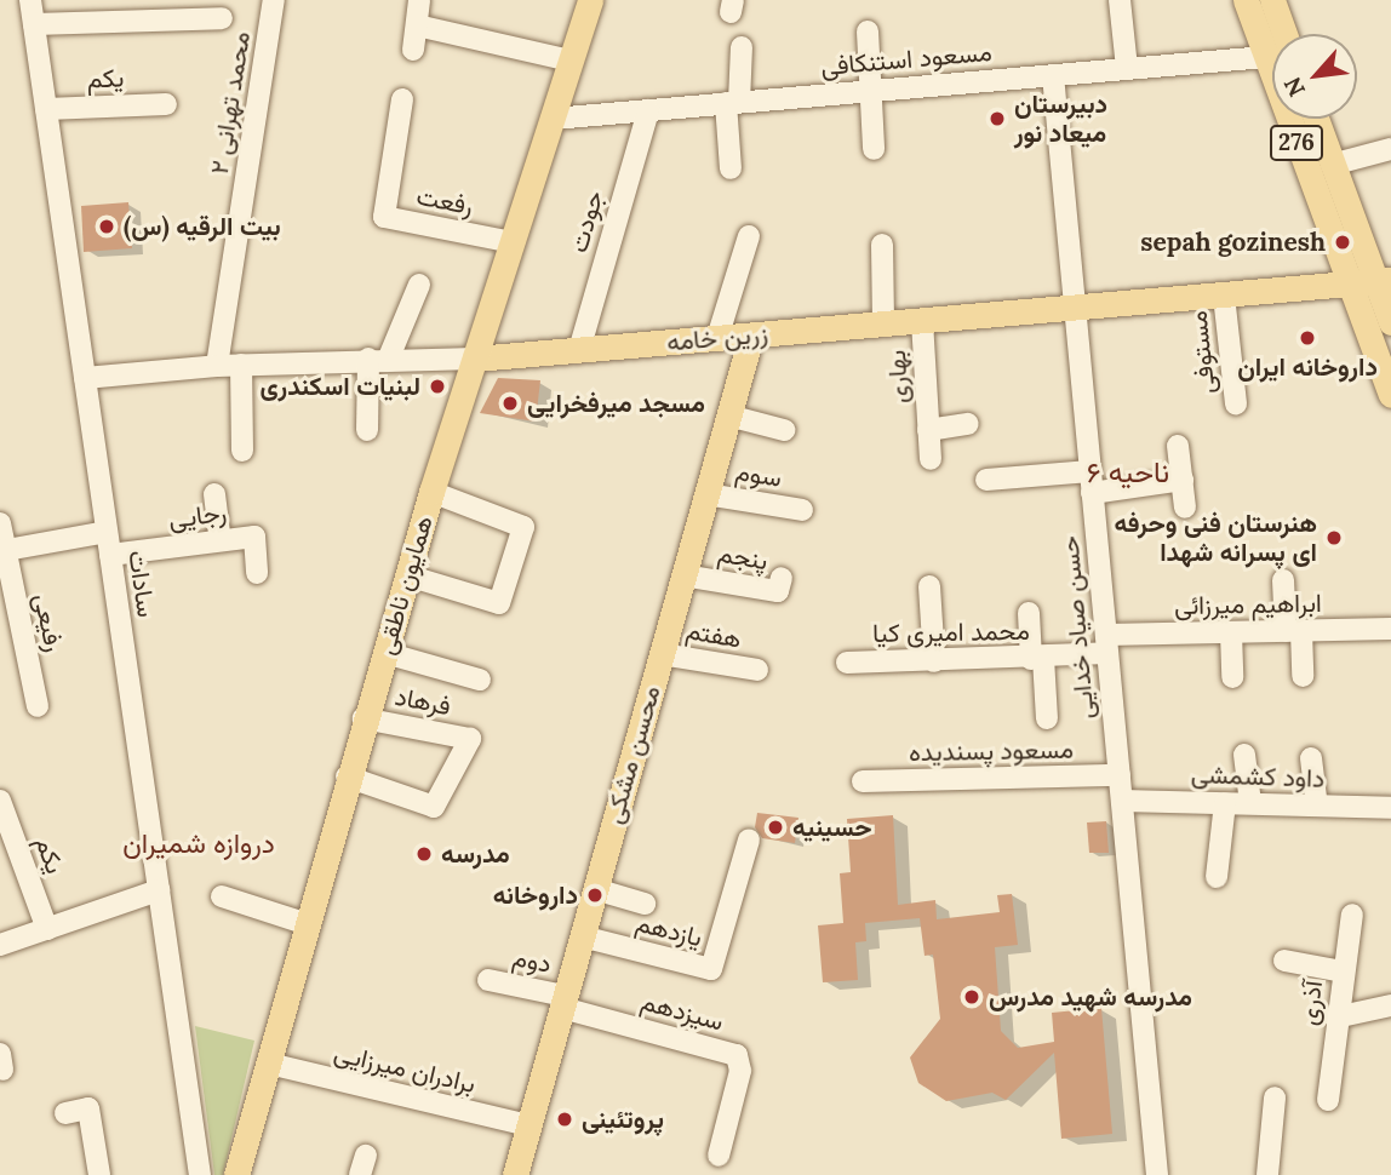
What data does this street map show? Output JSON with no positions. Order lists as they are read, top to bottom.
{
  "streets": {
    "main road": [
      "276",
      "زرین خامه",
      "همایون ناطقی",
      "محسن مشکی"
    ],
    "street": [
      "مسعود استنکافی",
      "یکم",
      "محمد تهرانی ۲",
      "رفعت",
      "جودت",
      "مستوفی",
      "بهاری",
      "سوم",
      "رجایی",
      "پنجم",
      "سادات",
      "ابراهیم میرزائی",
      "رفیعی",
      "حسن صیاد خدایی",
      "محمد امیری کیا",
      "هفتم",
      "فرهاد",
      "مسعود پسندیده",
      "داود کشمشی",
      "یازدهم",
      "دوم",
      "آذری",
      "سیزدهم",
      "برادران میرزایی"
    ]
  },
  "crossings": [
    ["مسعود استنکافی", "جودت"],
    ["مسعود استنکافی", "همایون ناطقی"],
    ["مسعود استنکافی", "حسن صیاد خدایی"],
    ["یکم", "سادات"],
    ["محمد تهرانی ۲", "زرین خامه"],
    ["276", "زرین خامه"],
    ["رفعت", "همایون ناطقی"],
    ["جودت", "زرین خامه"],
    ["زرین خامه", "مستوفی"],
    ["زرین خامه", "بهاری"],
    ["زرین خامه", "سادات"],
    ["زرین خامه", "همایون ناطقی"],
    ["زرین خامه", "حسن صیاد خدایی"],
    ["زرین خامه", "محسن مشکی"],
    ["سوم", "محسن مشکی"],
    ["رجایی", "سادات"],
    ["پنجم", "محسن مشکی"],
    ["همایون ناطقی", "فرهاد"],
    ["همایون ناطقی", "برادران میرزایی"],
    ["ابراهیم میرزائی", "حسن صیاد خدایی"],
    ["ابراهیم میرزائی", "محمد امیری کیا"],
    ["حسن صیاد خدایی", "محمد امیری کیا"],
    ["حسن صیاد خدایی", "مسعود پسندیده"],
    ["حسن صیاد خدایی", "داود کشمشی"],
    ["هفتم", "محسن مشکی"],
    ["محسن مشکی", "یازدهم"],
    ["محسن مشکی", "دوم"],
    ["محسن مشکی", "سیزدهم"],
    ["محسن مشکی", "برادران میرزایی"],
    ["دوم", "سیزدهم"]
  ],
  "districts": ["ناحیه ۶", "دروازه شمیران"],
  "places": [
    "دبیرستان میعاد نور",
    "بیت الرقیه (س)",
    "sepah gozinesh",
    "داروخانه ایران",
    "لبنیات اسکندری",
    "مسجد میرفخرایی",
    "هنرستان فنی وحرفه ای پسرانه شهدا",
    "حسینیه",
    "مدرسه",
    "داروخانه",
    "مدرسه شهید مدرس",
    "پروتئینی"
  ],
  "north": "bottom left"
}
